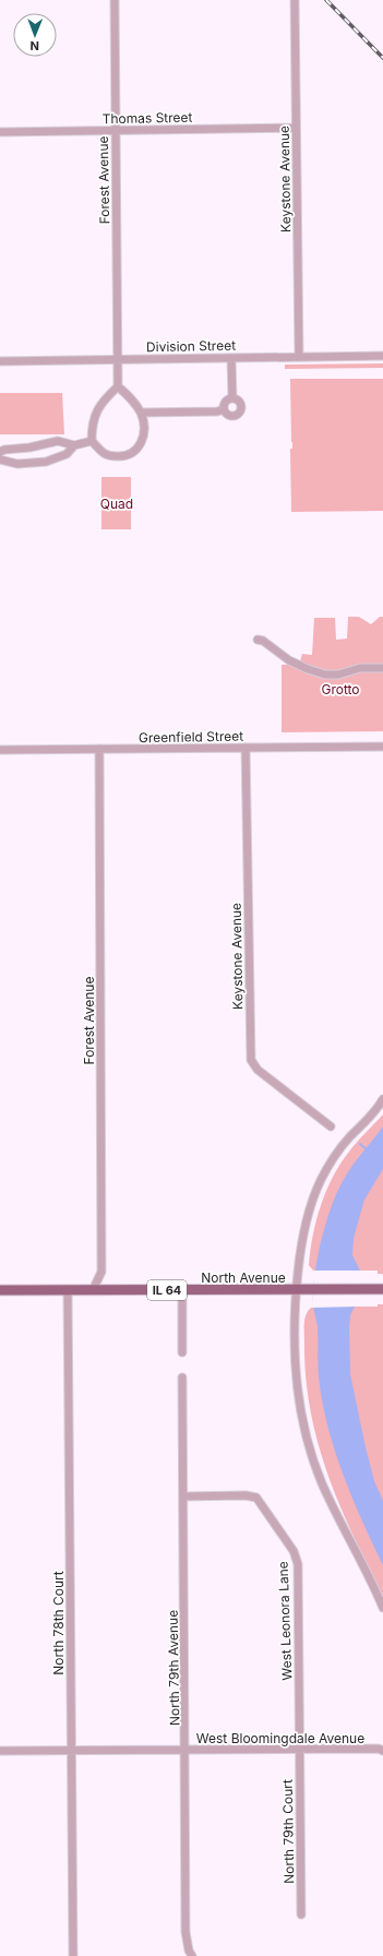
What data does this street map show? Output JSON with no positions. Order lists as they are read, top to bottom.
{
  "streets": {
    "main road": ["North Avenue", "IL 64"],
    "street": [
      "Thomas Street",
      "Keystone Avenue",
      "Forest Avenue",
      "Division Street",
      "Greenfield Street",
      "West Leonora Lane",
      "North 78th Court",
      "North 79th Avenue",
      "West Bloomingdale Avenue",
      "North 79th Court"
    ]
  },
  "crossings": [
    ["Thomas Street", "Keystone Avenue"],
    ["Thomas Street", "Forest Avenue"],
    ["Keystone Avenue", "Division Street"],
    ["Keystone Avenue", "Greenfield Street"],
    ["Forest Avenue", "Division Street"],
    ["Forest Avenue", "Greenfield Street"],
    ["Forest Avenue", "North Avenue"],
    ["North Avenue", "North 78th Court"],
    ["West Leonora Lane", "North 79th Avenue"],
    ["West Leonora Lane", "West Bloomingdale Avenue"],
    ["West Leonora Lane", "North 79th Court"],
    ["North 78th Court", "West Bloomingdale Avenue"],
    ["North 79th Avenue", "West Bloomingdale Avenue"],
    ["West Bloomingdale Avenue", "North 79th Court"]
  ],
  "parks": ["Quad", "Grotto"],
  "north": "bottom"
}
